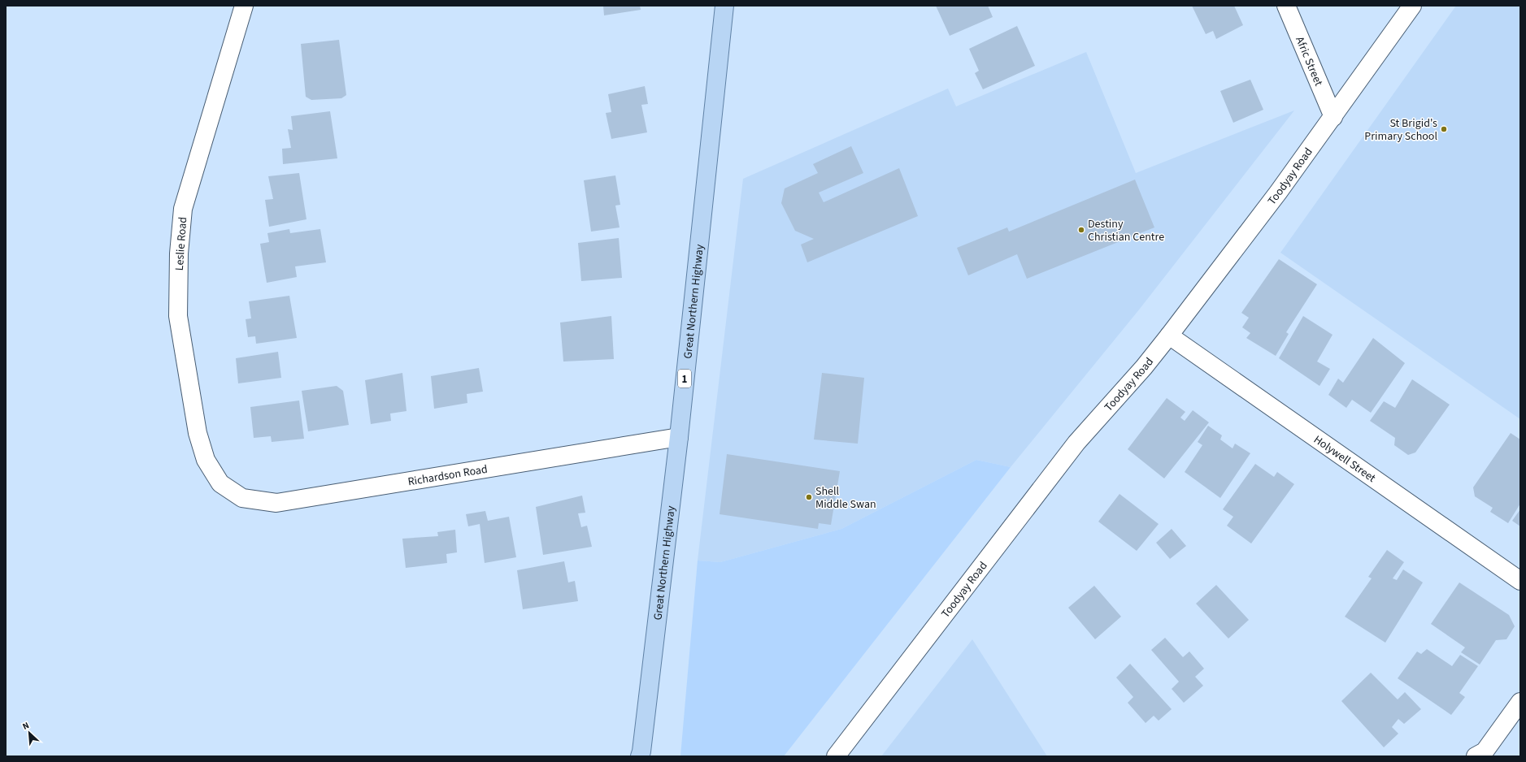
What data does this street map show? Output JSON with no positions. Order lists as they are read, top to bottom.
{
  "streets": {
    "main road": ["Great Northern Highway", "1"],
    "street": [
      "Afric Street",
      "Toodyay Road",
      "Leslie Road",
      "Holywell Street",
      "Richardson Road"
    ]
  },
  "crossings": [
    ["Afric Street", "Toodyay Road"],
    ["Toodyay Road", "Holywell Street"],
    ["Leslie Road", "Richardson Road"],
    ["Great Northern Highway", "Richardson Road"]
  ],
  "places": ["St Brigid's Primary School", "Destiny Christian Centre", "Shell Middle Swan"],
  "north": "top left"
}
